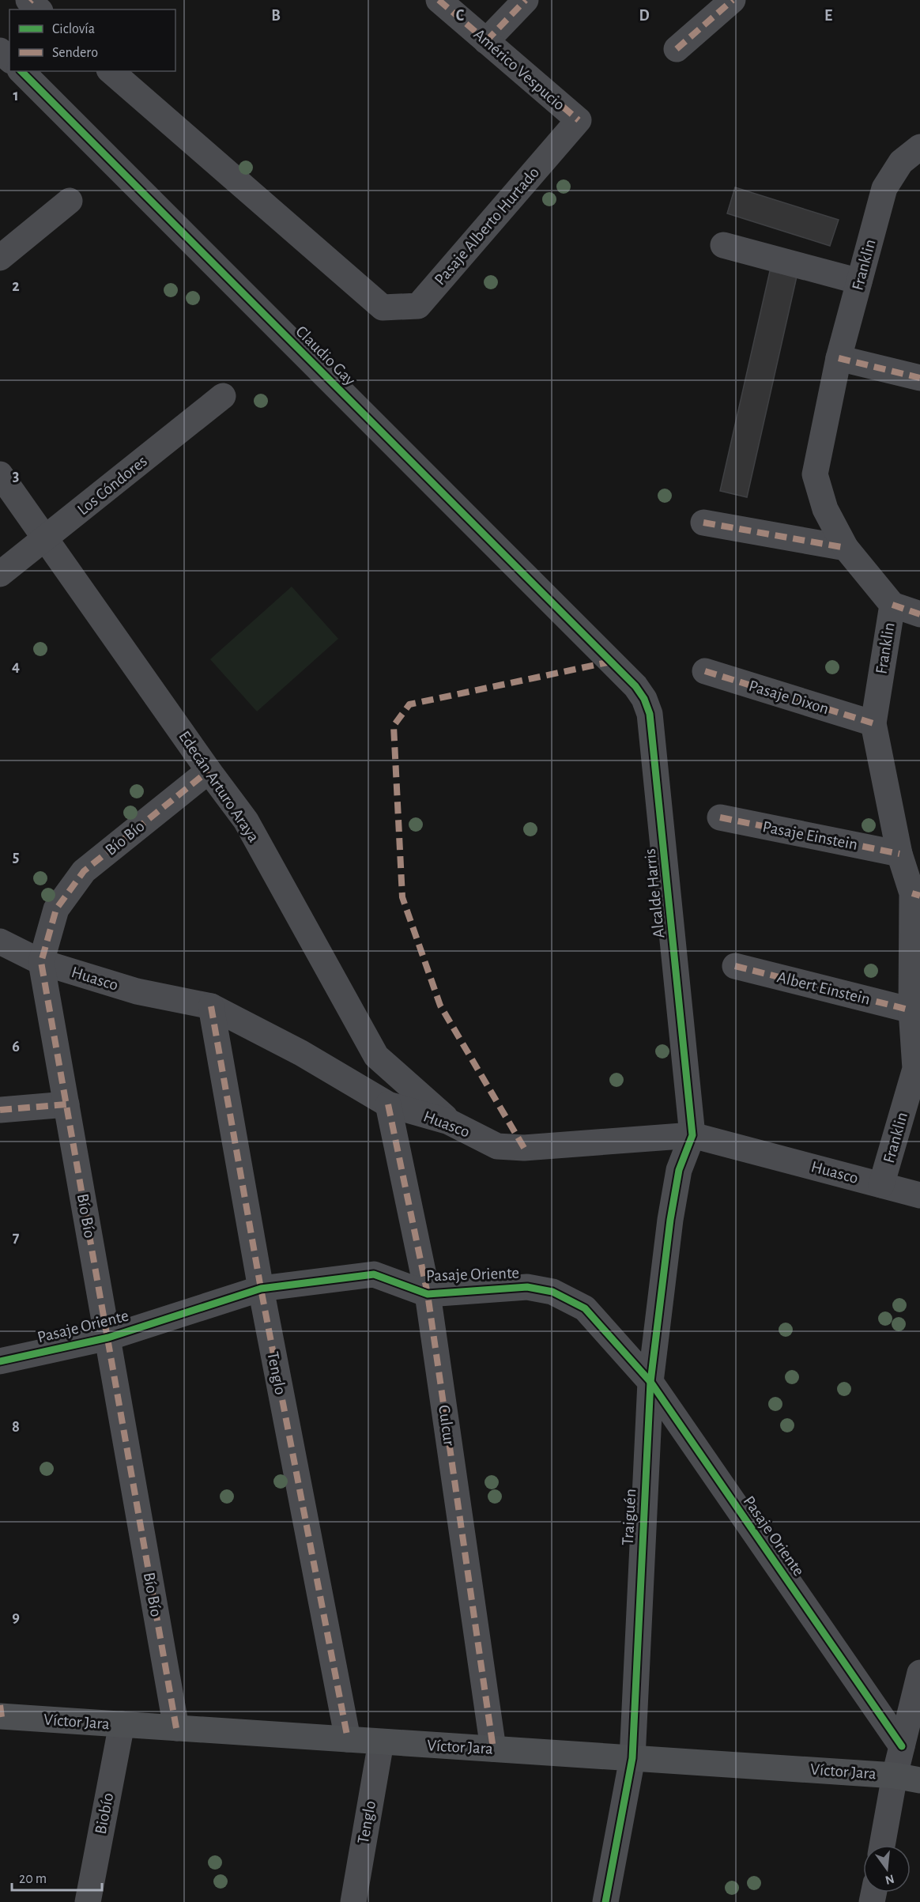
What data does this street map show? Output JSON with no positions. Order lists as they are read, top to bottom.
{
  "streets": {
    "main road": ["Víctor Jara"],
    "street": [
      "Américo Vespucio",
      "Pasaje Alberto Hurtado",
      "Franklin",
      "Claudio Gay",
      "Los Cóndores",
      "Pasaje Dixon",
      "Edecán Arturo Araya",
      "Pasaje Einstein",
      "Bío Bío",
      "Alcalde Harris",
      "Huasco",
      "Albert Einstein",
      "Pasaje Oriente",
      "Tenglo",
      "Culcur",
      "Traiguén",
      "Biobío"
    ]
  },
  "crossings": [
    ["Américo Vespucio", "Pasaje Alberto Hurtado"],
    ["Franklin", "Pasaje Dixon"],
    ["Franklin", "Pasaje Einstein"],
    ["Franklin", "Huasco"],
    ["Franklin", "Albert Einstein"],
    ["Claudio Gay", "Alcalde Harris"],
    ["Los Cóndores", "Edecán Arturo Araya"],
    ["Edecán Arturo Araya", "Bío Bío"],
    ["Edecán Arturo Araya", "Huasco"],
    ["Bío Bío", "Huasco"],
    ["Bío Bío", "Pasaje Oriente"],
    ["Bío Bío", "Víctor Jara"],
    ["Alcalde Harris", "Huasco"],
    ["Alcalde Harris", "Traiguén"],
    ["Huasco", "Tenglo"],
    ["Huasco", "Culcur"],
    ["Huasco", "Traiguén"],
    ["Pasaje Oriente", "Tenglo"],
    ["Pasaje Oriente", "Culcur"],
    ["Pasaje Oriente", "Traiguén"],
    ["Tenglo", "Víctor Jara"],
    ["Culcur", "Víctor Jara"],
    ["Traiguén", "Víctor Jara"],
    ["Víctor Jara", "Biobío"]
  ],
  "legend": ["Ciclovía", "Sendero"],
  "scale_bar": "20 m",
  "north": "bottom",
  "grid": {
    "columns": [
      "B",
      "C",
      "D",
      "E"
    ],
    "rows": [
      "1",
      "2",
      "3",
      "4",
      "5",
      "6",
      "7",
      "8",
      "9"
    ]
  }
}
